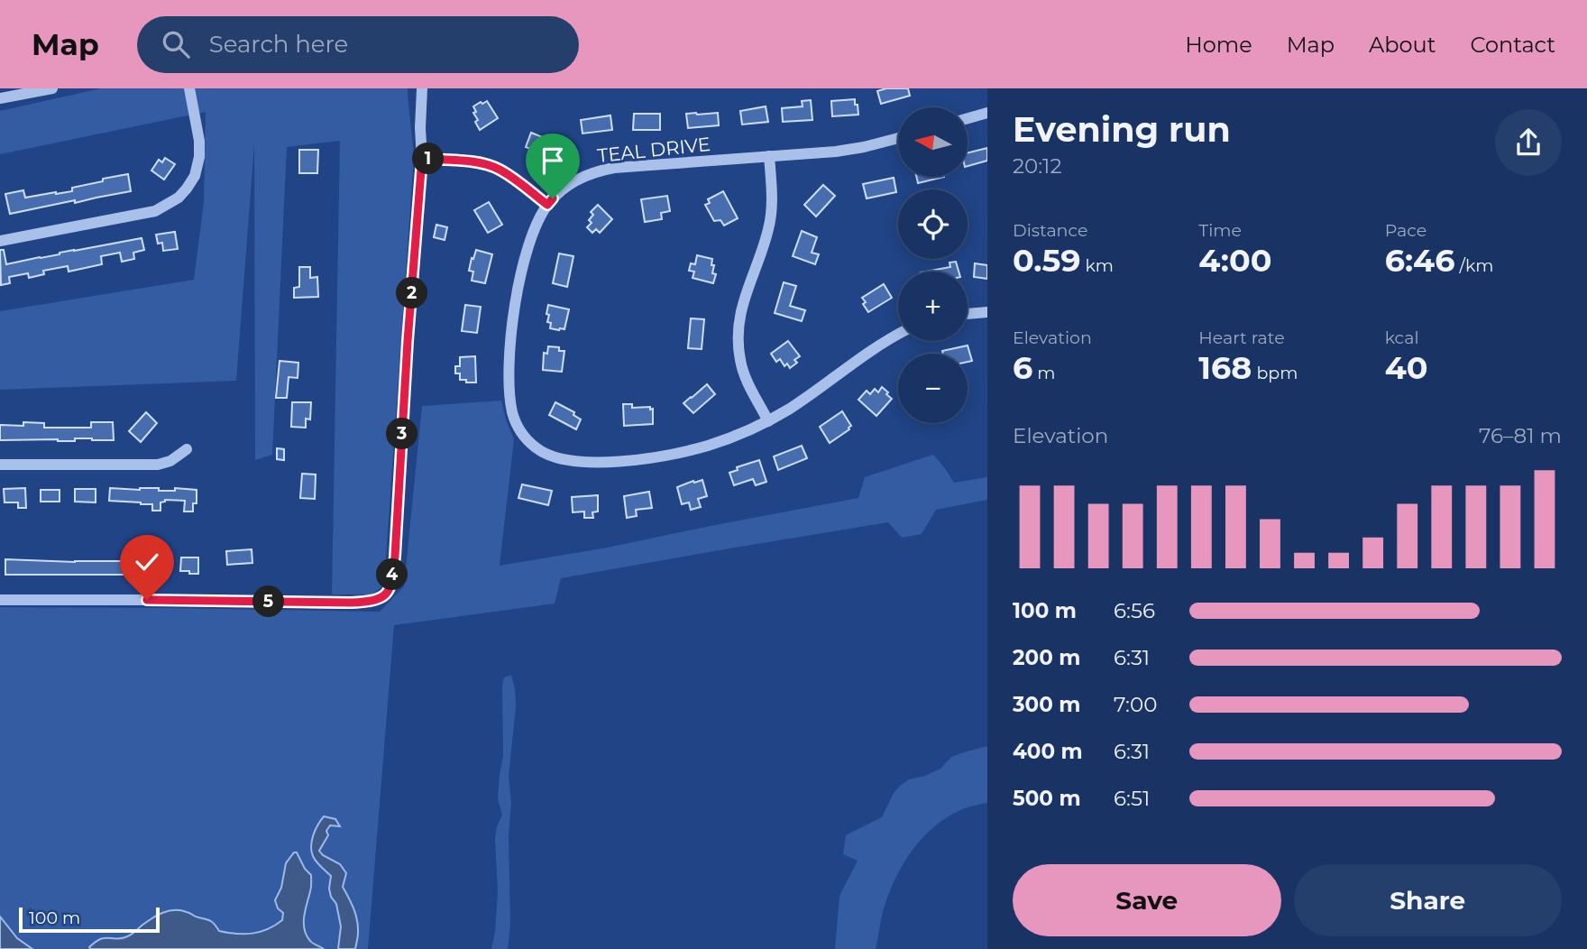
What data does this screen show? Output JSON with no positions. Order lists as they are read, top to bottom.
{
  "streets": {
    "street": ["TEAL DRIVE"]
  },
  "scale_bar": "100 m",
  "north": "left",
  "page": {
    "header": "Map",
    "search": "Search here",
    "nav": [
      "Home",
      "Map",
      "About",
      "Contact"
    ],
    "heading": ["Evening run", "20:12"],
    "map_buttons": ["+", "−"],
    "pins": [
      "1",
      "2",
      "3",
      "4",
      "5"
    ],
    "stats": [
      ["Distance", "0.59 km"],
      ["Time", "4:00"],
      ["Pace", "6:46 /km"],
      ["Elevation", "6 m"],
      ["Heart rate", "168 bpm"],
      ["kcal", "40"]
    ],
    "chart": ["Elevation", "76–81 m"],
    "list": [
      {
        "name": "100 m",
        "note": "6:56"
      },
      {
        "name": "200 m",
        "note": "6:31"
      },
      {
        "name": "300 m",
        "note": "7:00"
      },
      {
        "name": "400 m",
        "note": "6:31"
      },
      {
        "name": "500 m",
        "note": "6:51"
      }
    ],
    "buttons": ["Save", "Share"],
    "scale": "100 m"
  }
}
